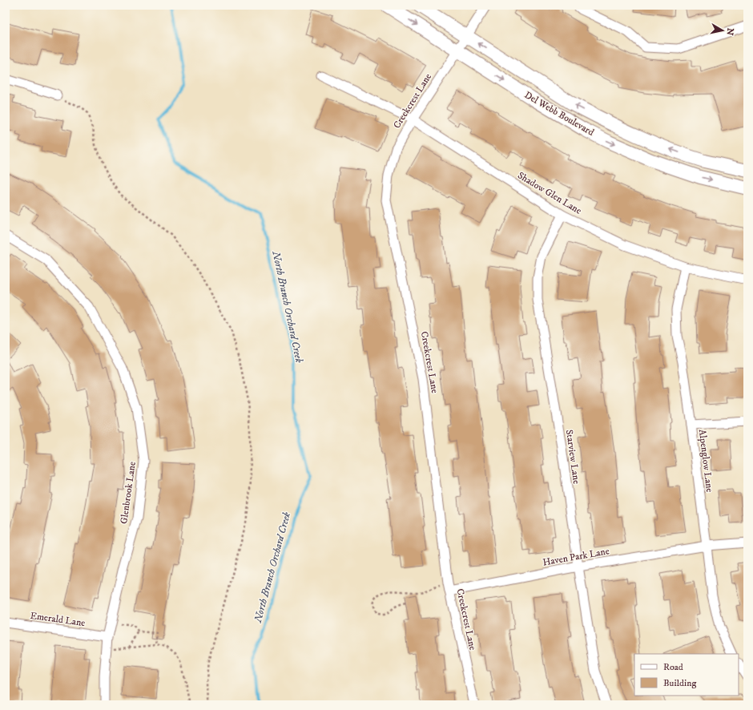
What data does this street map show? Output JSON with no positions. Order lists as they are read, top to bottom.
{
  "streets": {
    "street": [
      "Creekcrest Lane",
      "Del Webb Boulevard",
      "Shadow Glen Lane",
      "Starview Lane",
      "Alpenglow Lane",
      "Glenbrook Lane",
      "Haven Park Lane",
      "Emerald Lane"
    ]
  },
  "crossings": [
    ["Creekcrest Lane", "Del Webb Boulevard"],
    ["Creekcrest Lane", "Shadow Glen Lane"],
    ["Creekcrest Lane", "Haven Park Lane"],
    ["Shadow Glen Lane", "Starview Lane"],
    ["Shadow Glen Lane", "Alpenglow Lane"],
    ["Starview Lane", "Haven Park Lane"],
    ["Alpenglow Lane", "Haven Park Lane"],
    ["Glenbrook Lane", "Emerald Lane"]
  ],
  "water": ["North Branch Orchard Creek"],
  "legend": ["Road", "Building"],
  "north": "right"
}
